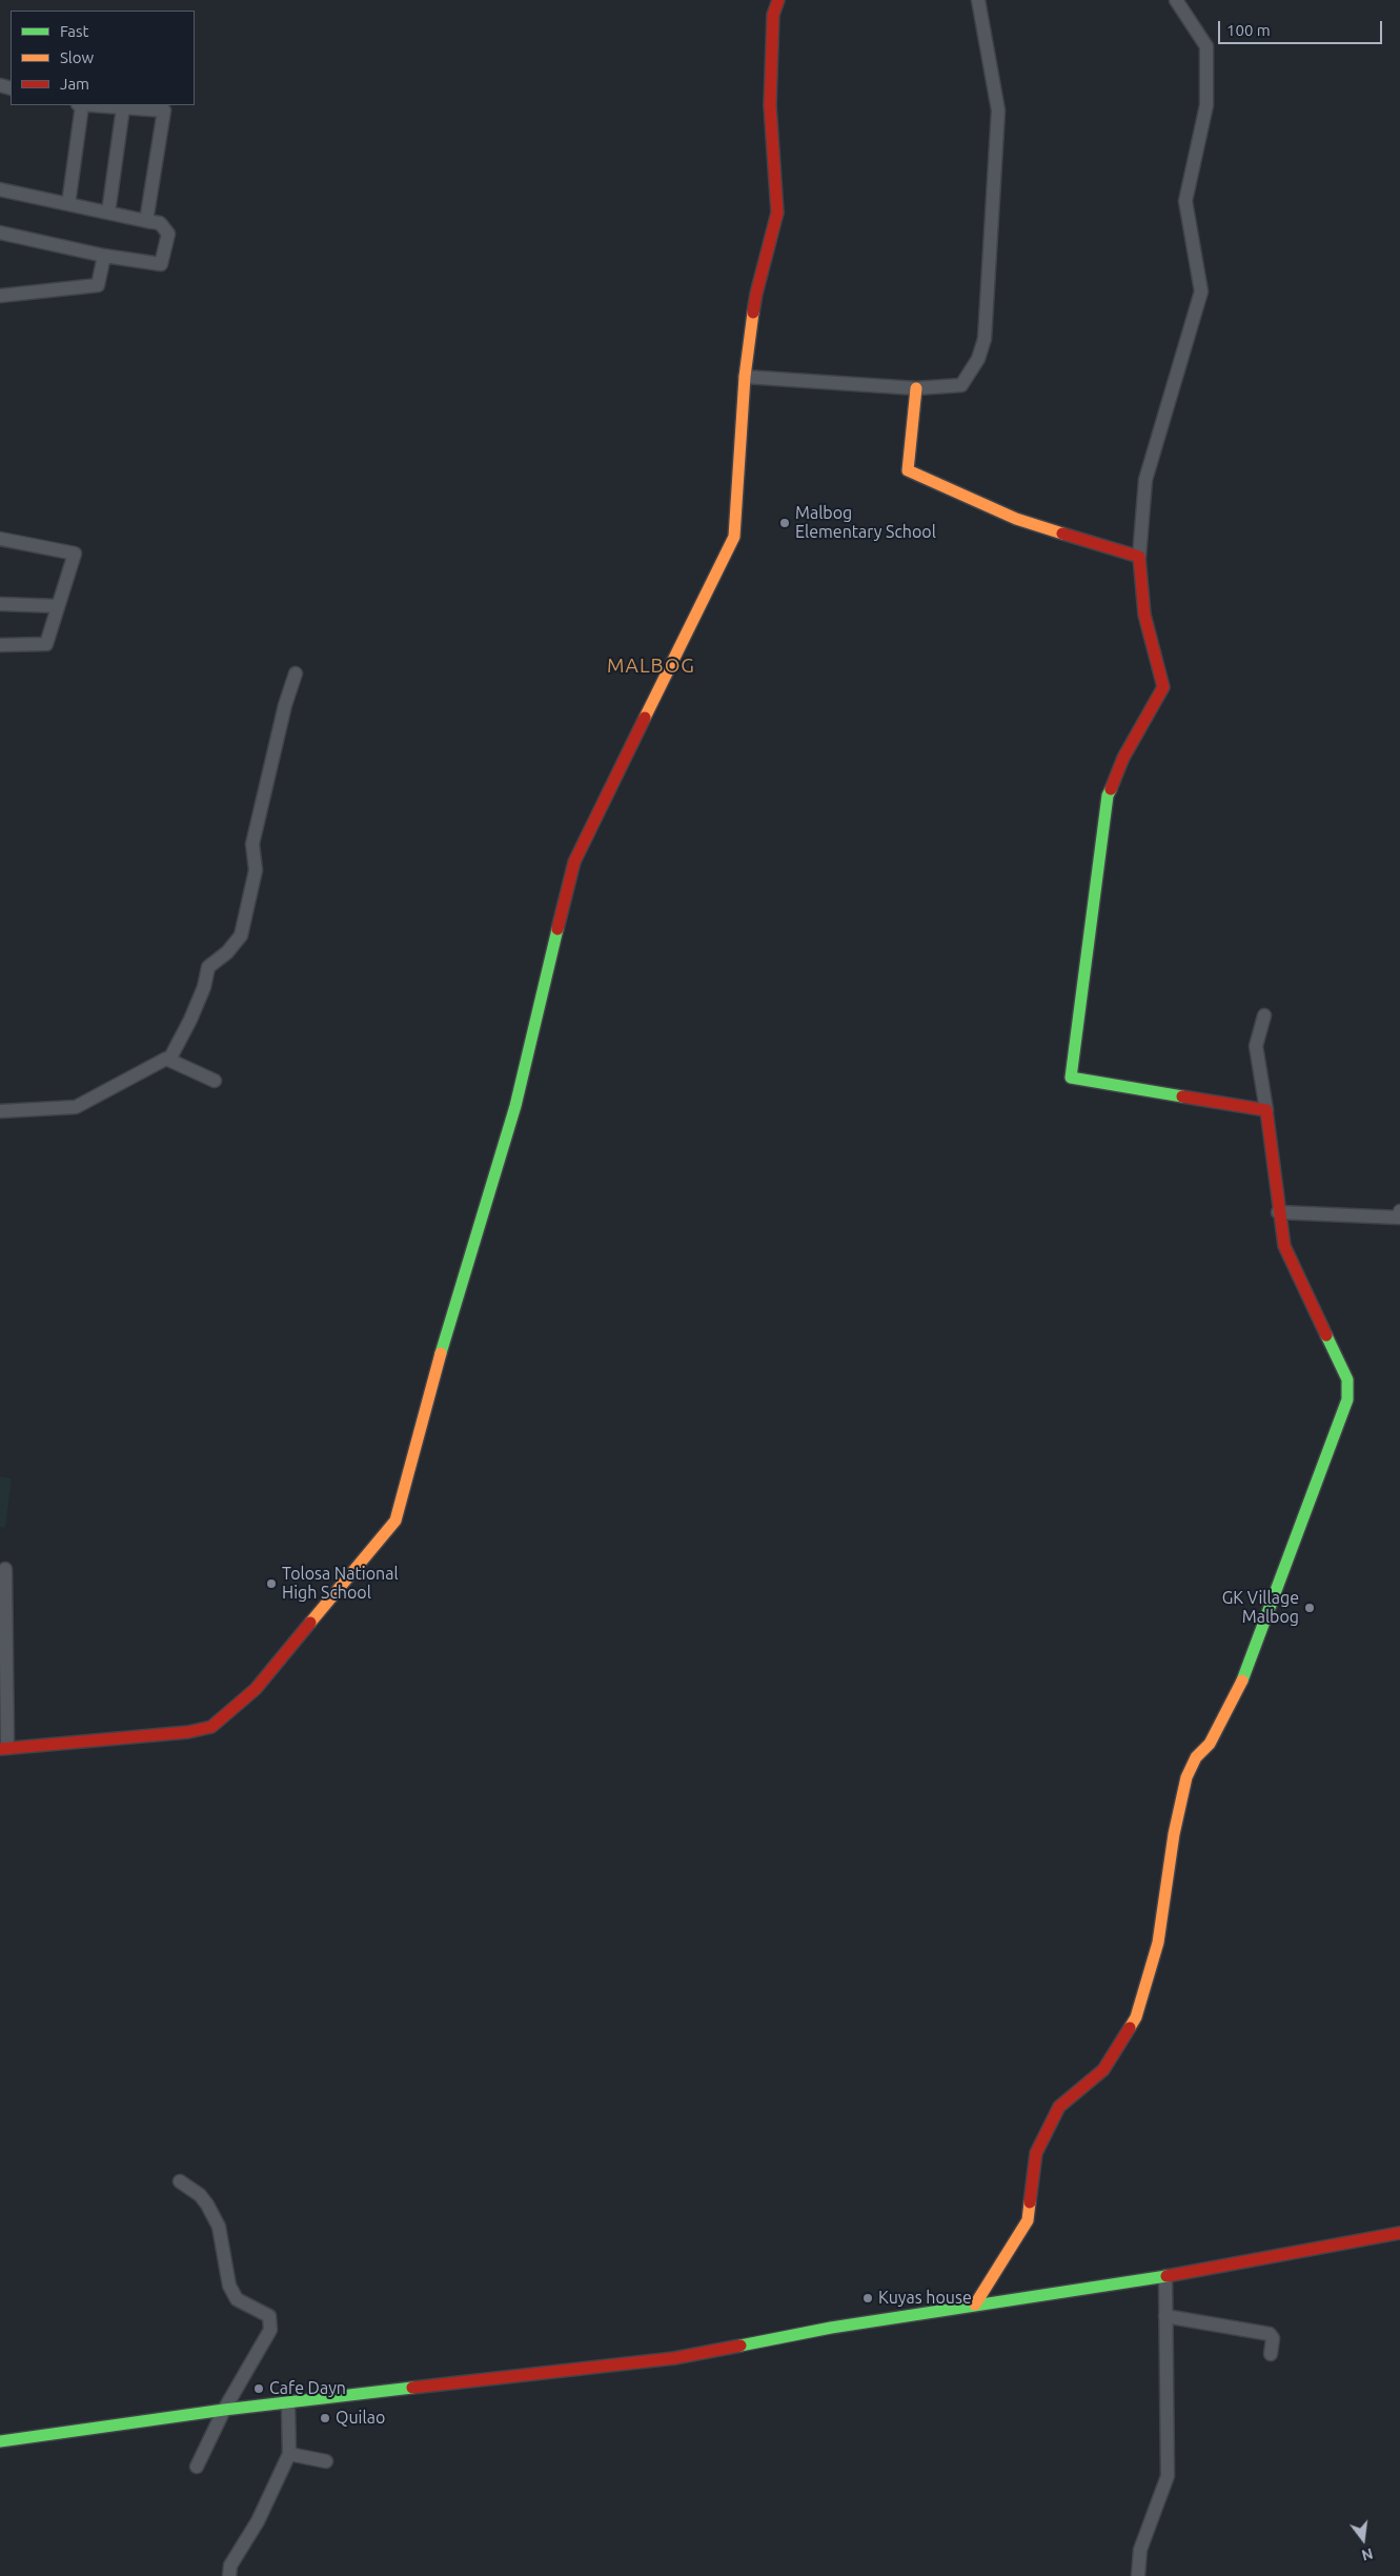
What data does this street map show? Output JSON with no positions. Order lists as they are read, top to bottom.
{
  "districts": ["MALBOG"],
  "places": [
    "Malbog Elementary School",
    "Tolosa National High School",
    "GK Village Malbog",
    "Kuyas house",
    "Cafe Dayn",
    "Quilao"
  ],
  "legend": ["Fast", "Slow", "Jam"],
  "scale_bar": "100 m",
  "north": "bottom"
}
